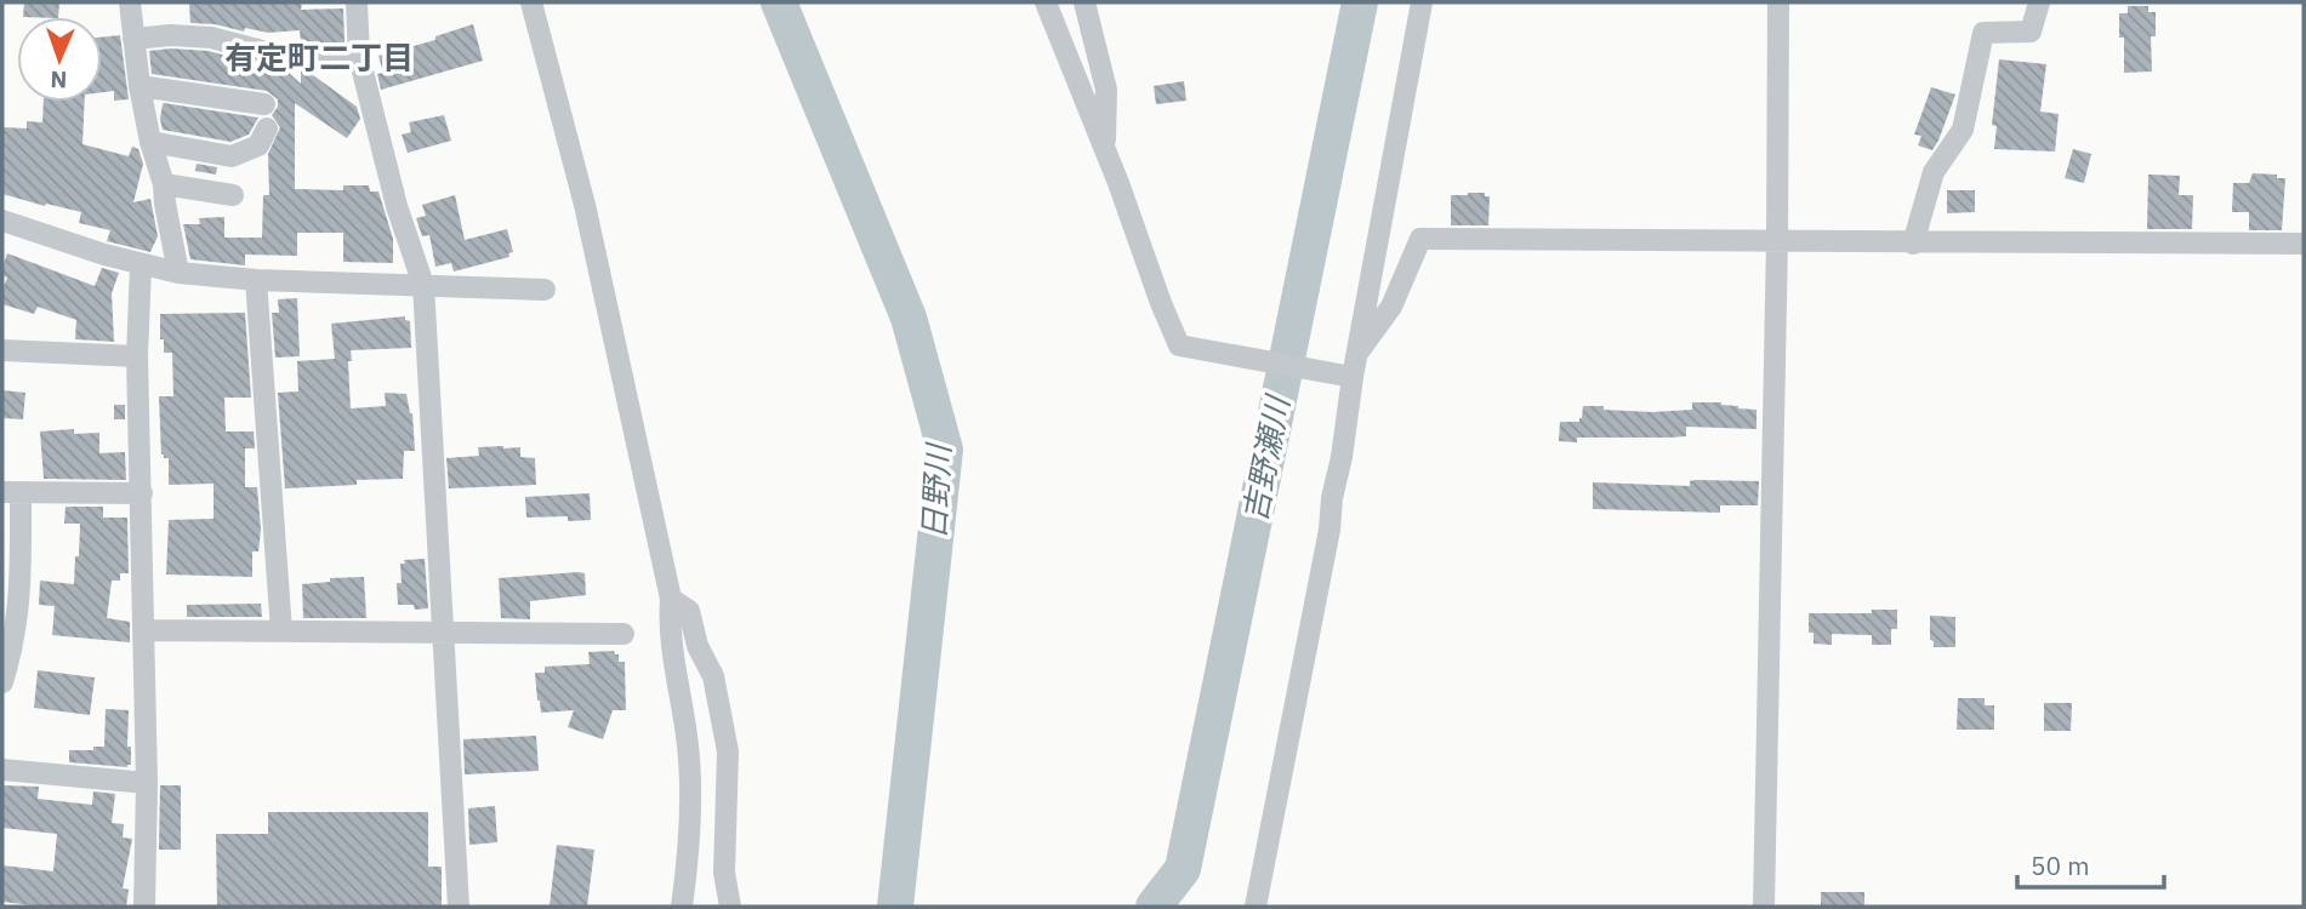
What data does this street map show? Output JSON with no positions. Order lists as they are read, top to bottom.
{
  "districts": ["有定町二丁目"],
  "water": ["吉野瀬川", "日野川"],
  "scale_bar": "50 m",
  "north": "bottom"
}
